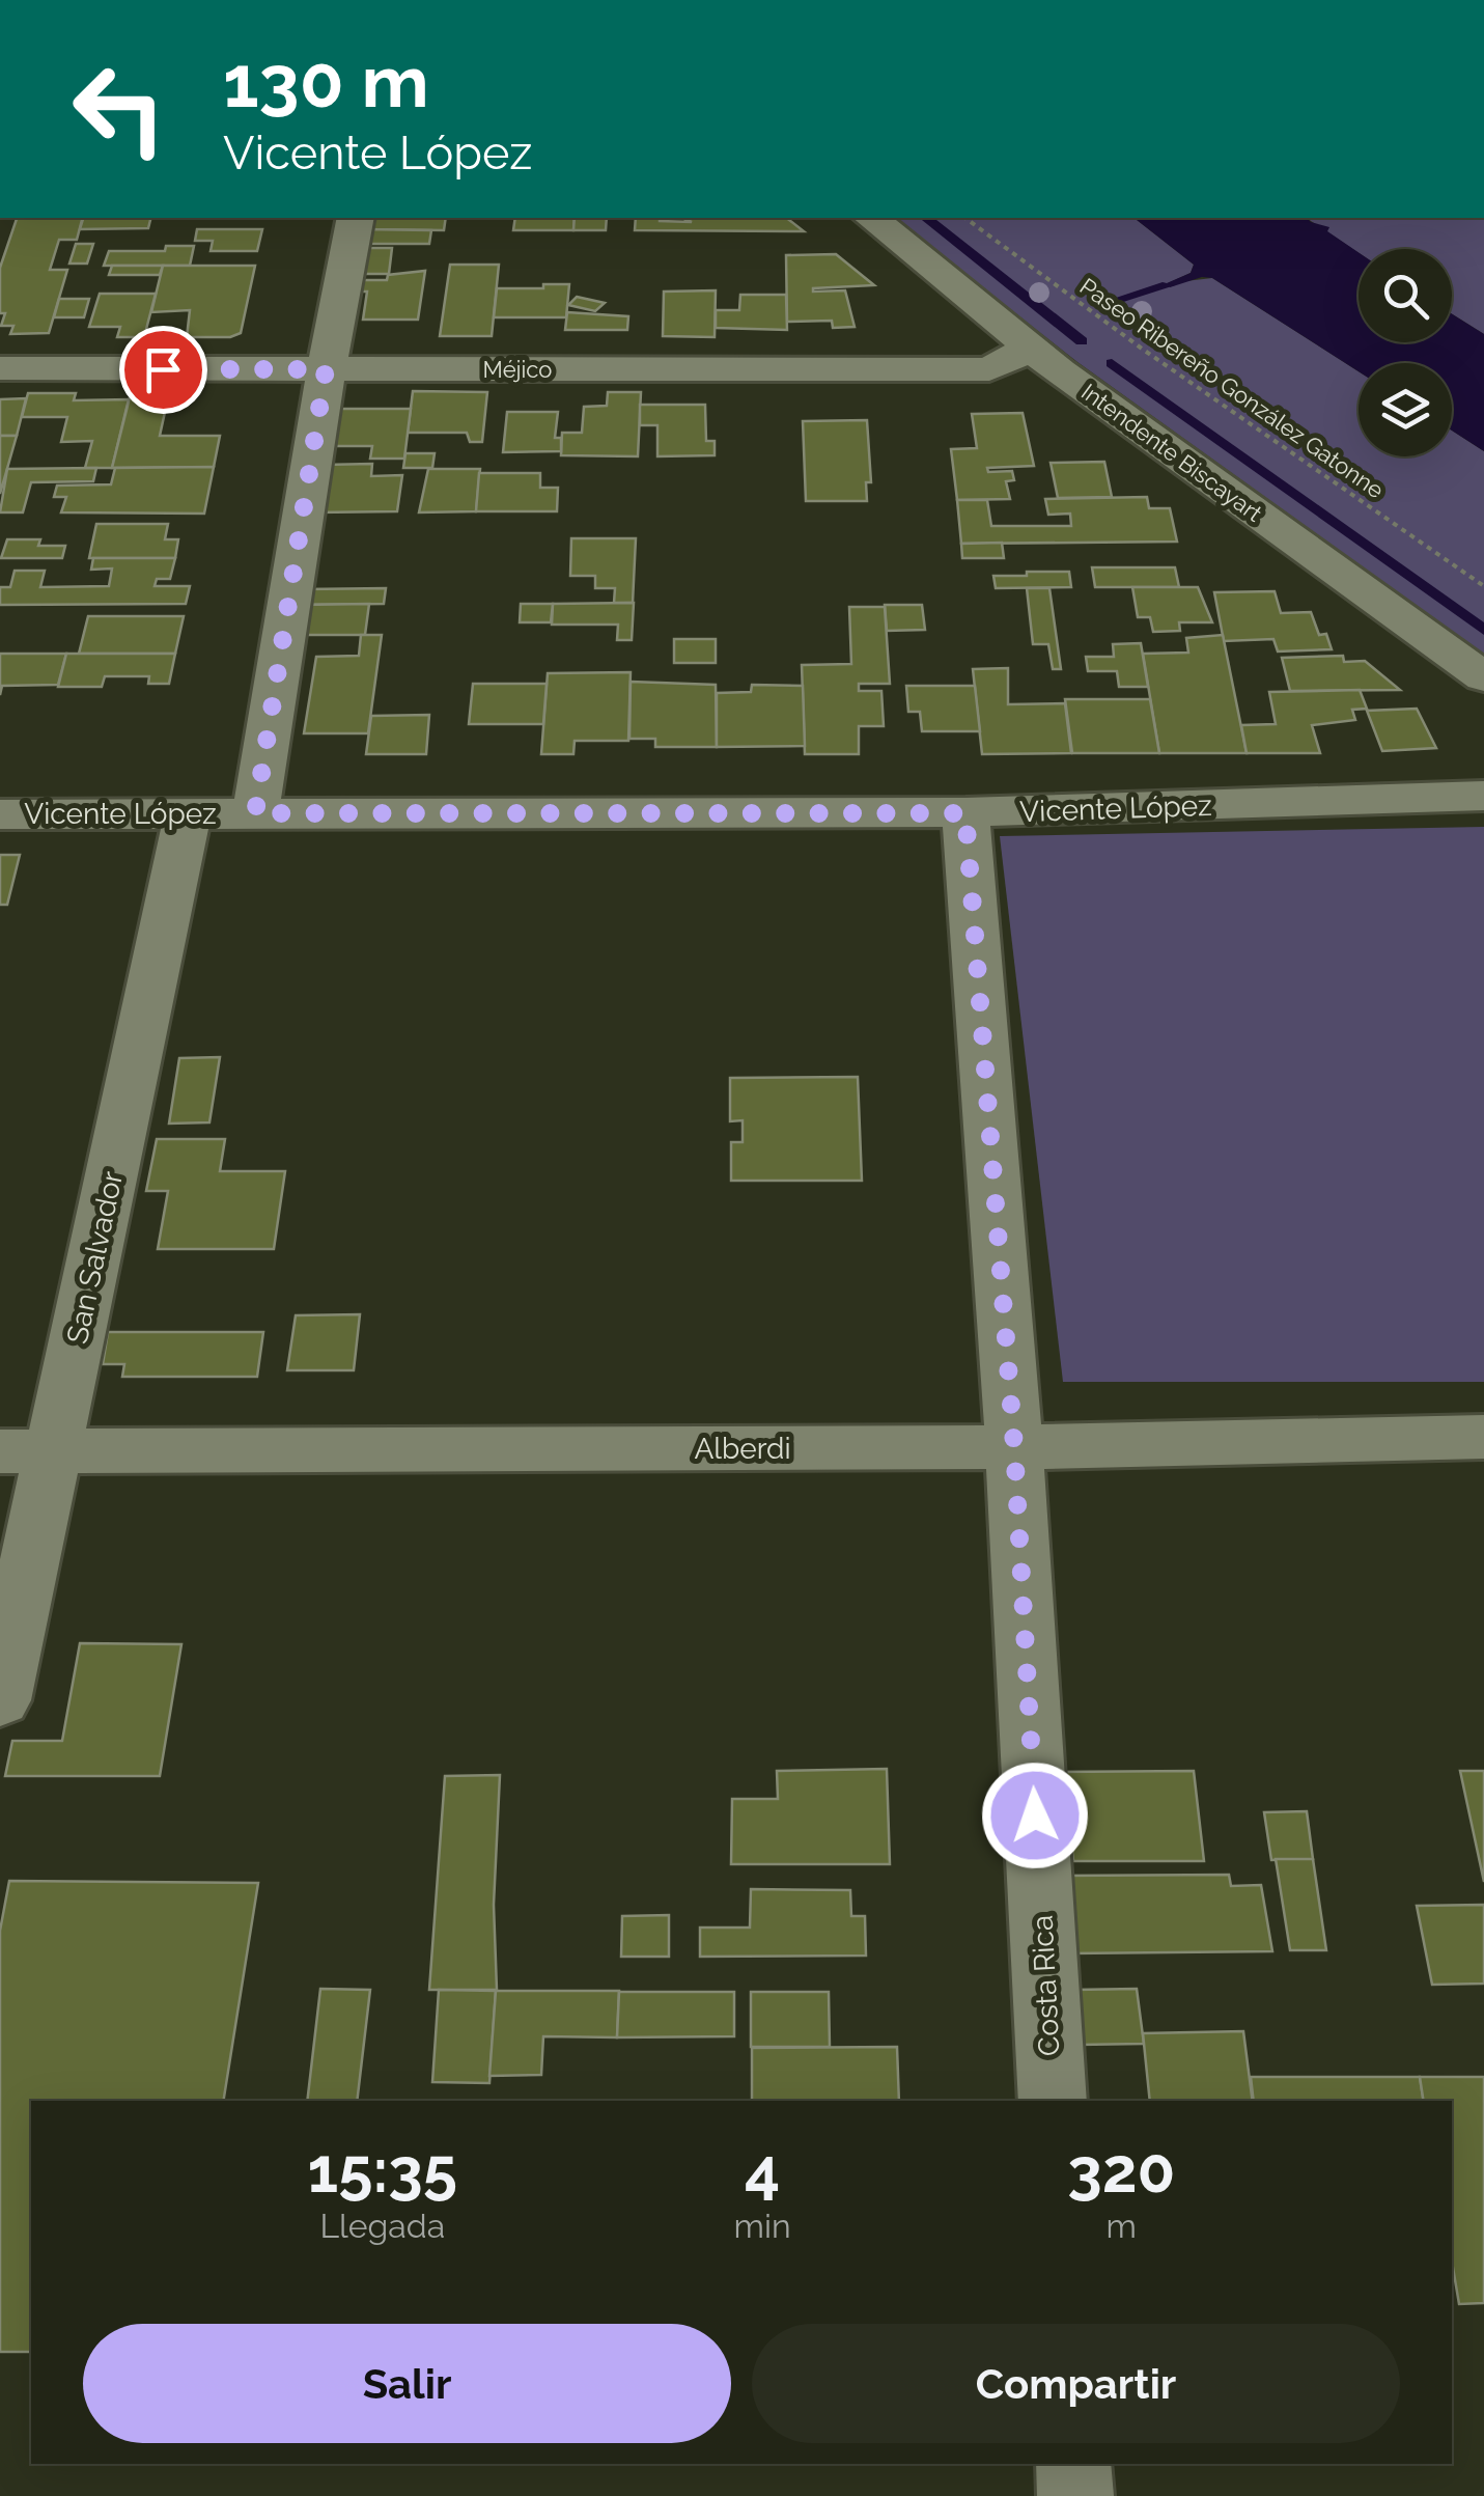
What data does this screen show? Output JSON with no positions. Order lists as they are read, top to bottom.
{
  "streets": {
    "street": [
      "Méjico",
      "Intendente Biscayart",
      "Vicente López",
      "San Salvador",
      "Alberdi",
      "Costa Rica"
    ],
    "path": ["Paseo Ribereño González Gatonne"]
  },
  "crossings": [
    ["Méjico", "Intendente Biscayart"],
    ["Vicente López", "San Salvador"],
    ["Vicente López", "Costa Rica"],
    ["San Salvador", "Alberdi"],
    ["Alberdi", "Costa Rica"]
  ],
  "page": {
    "turn": ["130 m", "Vicente López"],
    "eta": [
      "15:35",
      "Llegada",
      "4",
      "min",
      "320",
      "m"
    ],
    "buttons": ["Salir", "Compartir"]
  }
}
